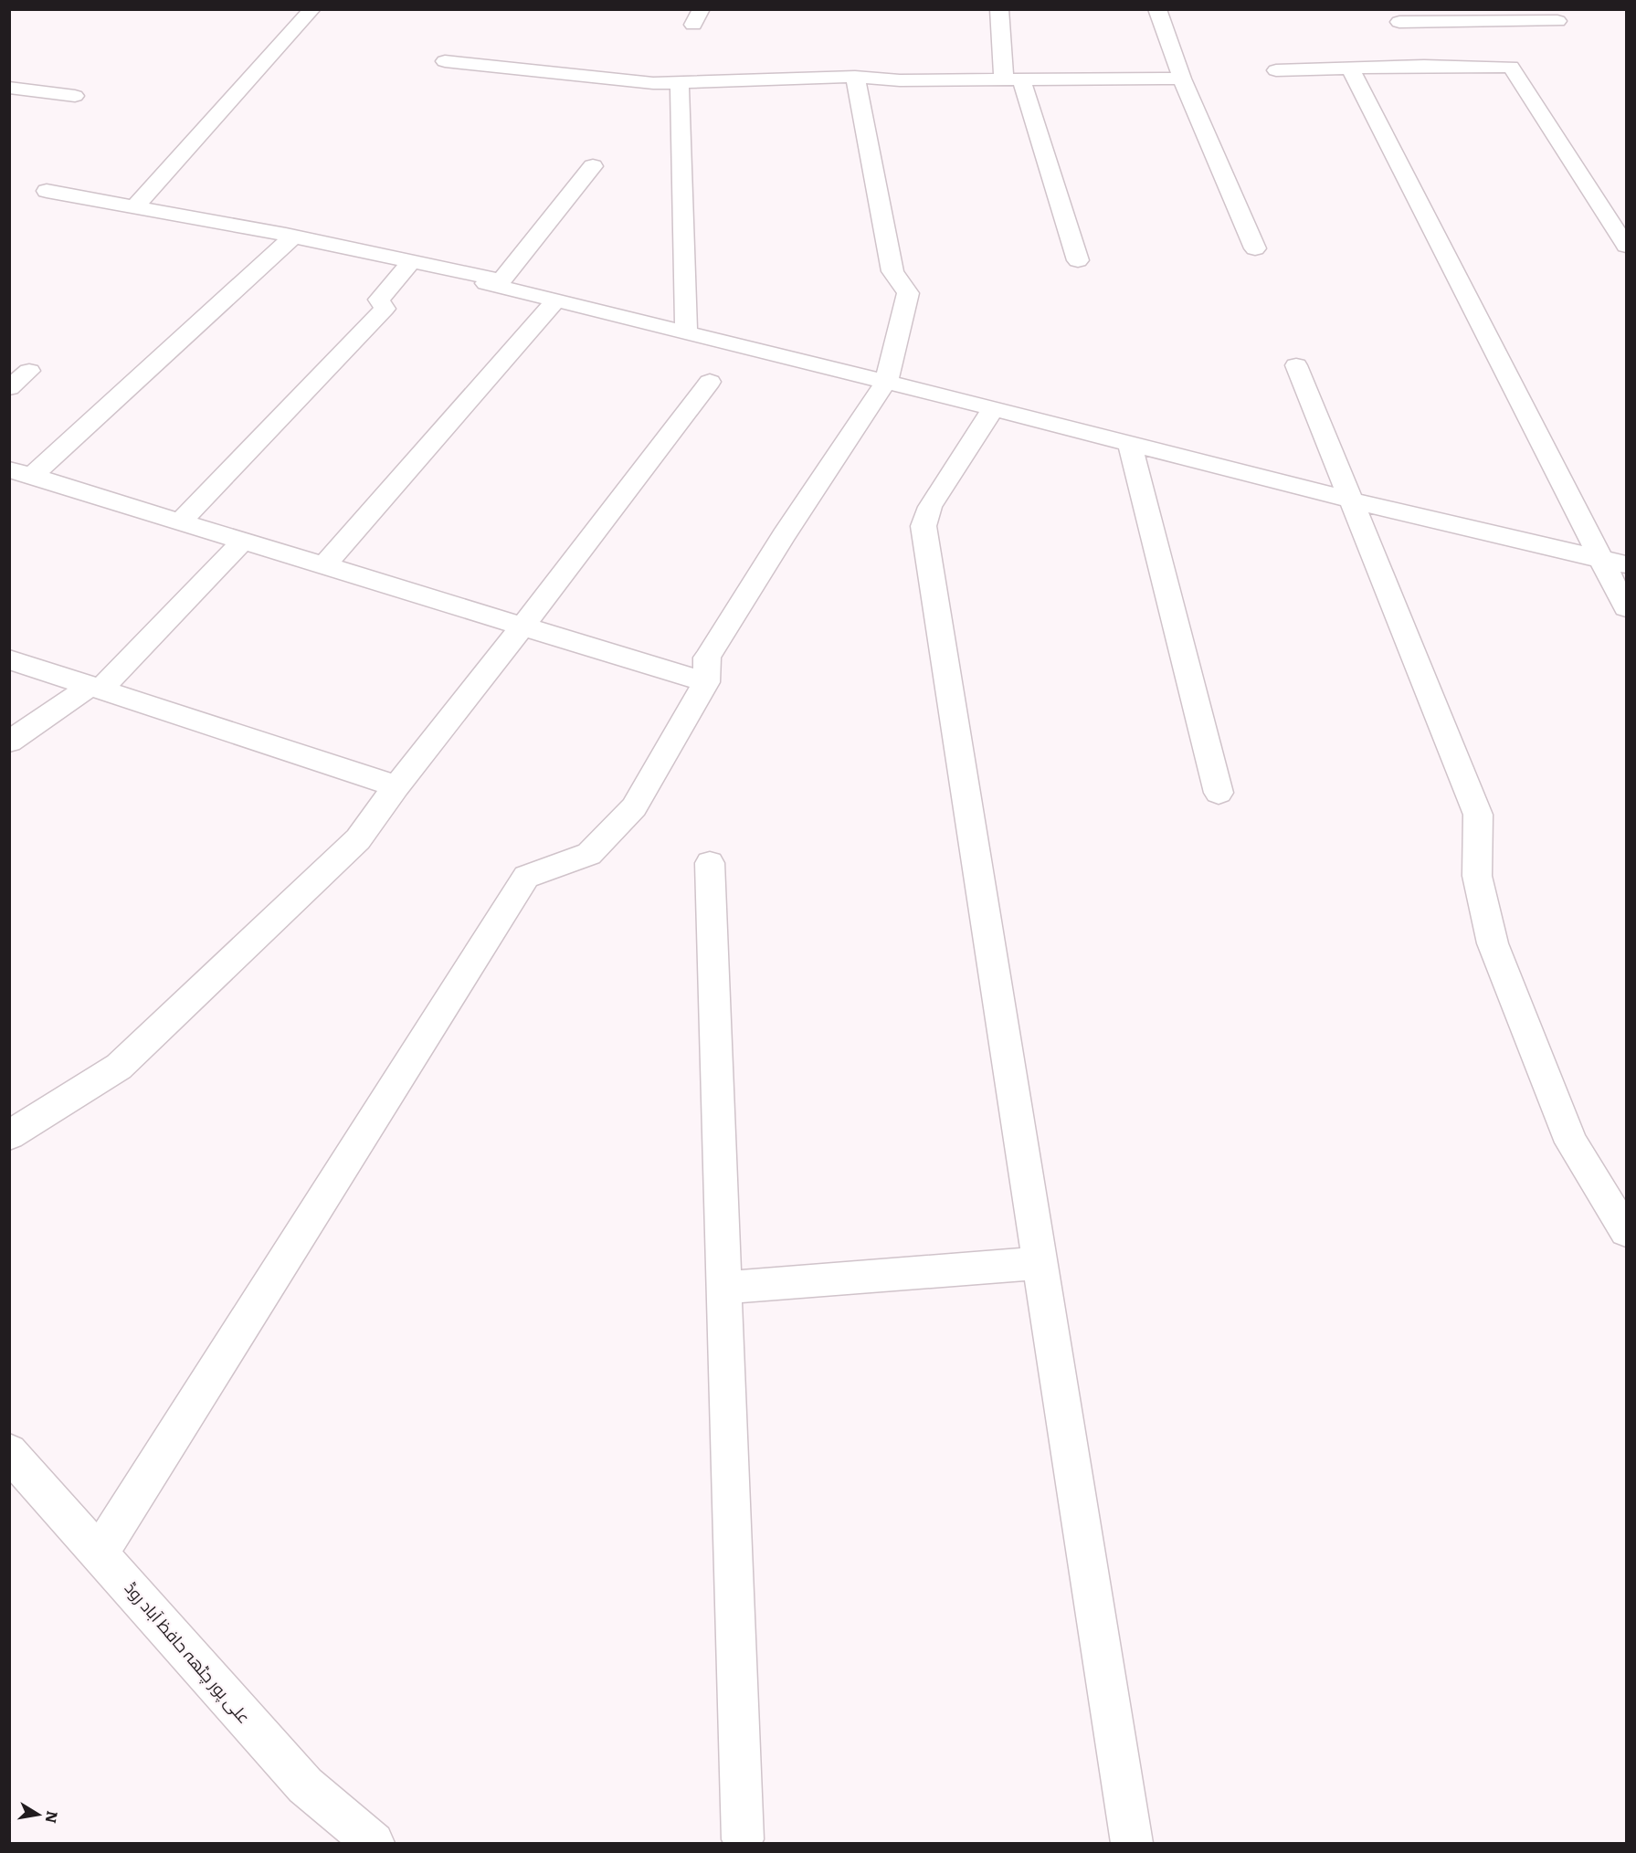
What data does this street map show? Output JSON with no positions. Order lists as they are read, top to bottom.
{
  "streets": {
    "street": ["علی پور چٹھہ حافظ آباد روڈ"]
  },
  "north": "right"
}
